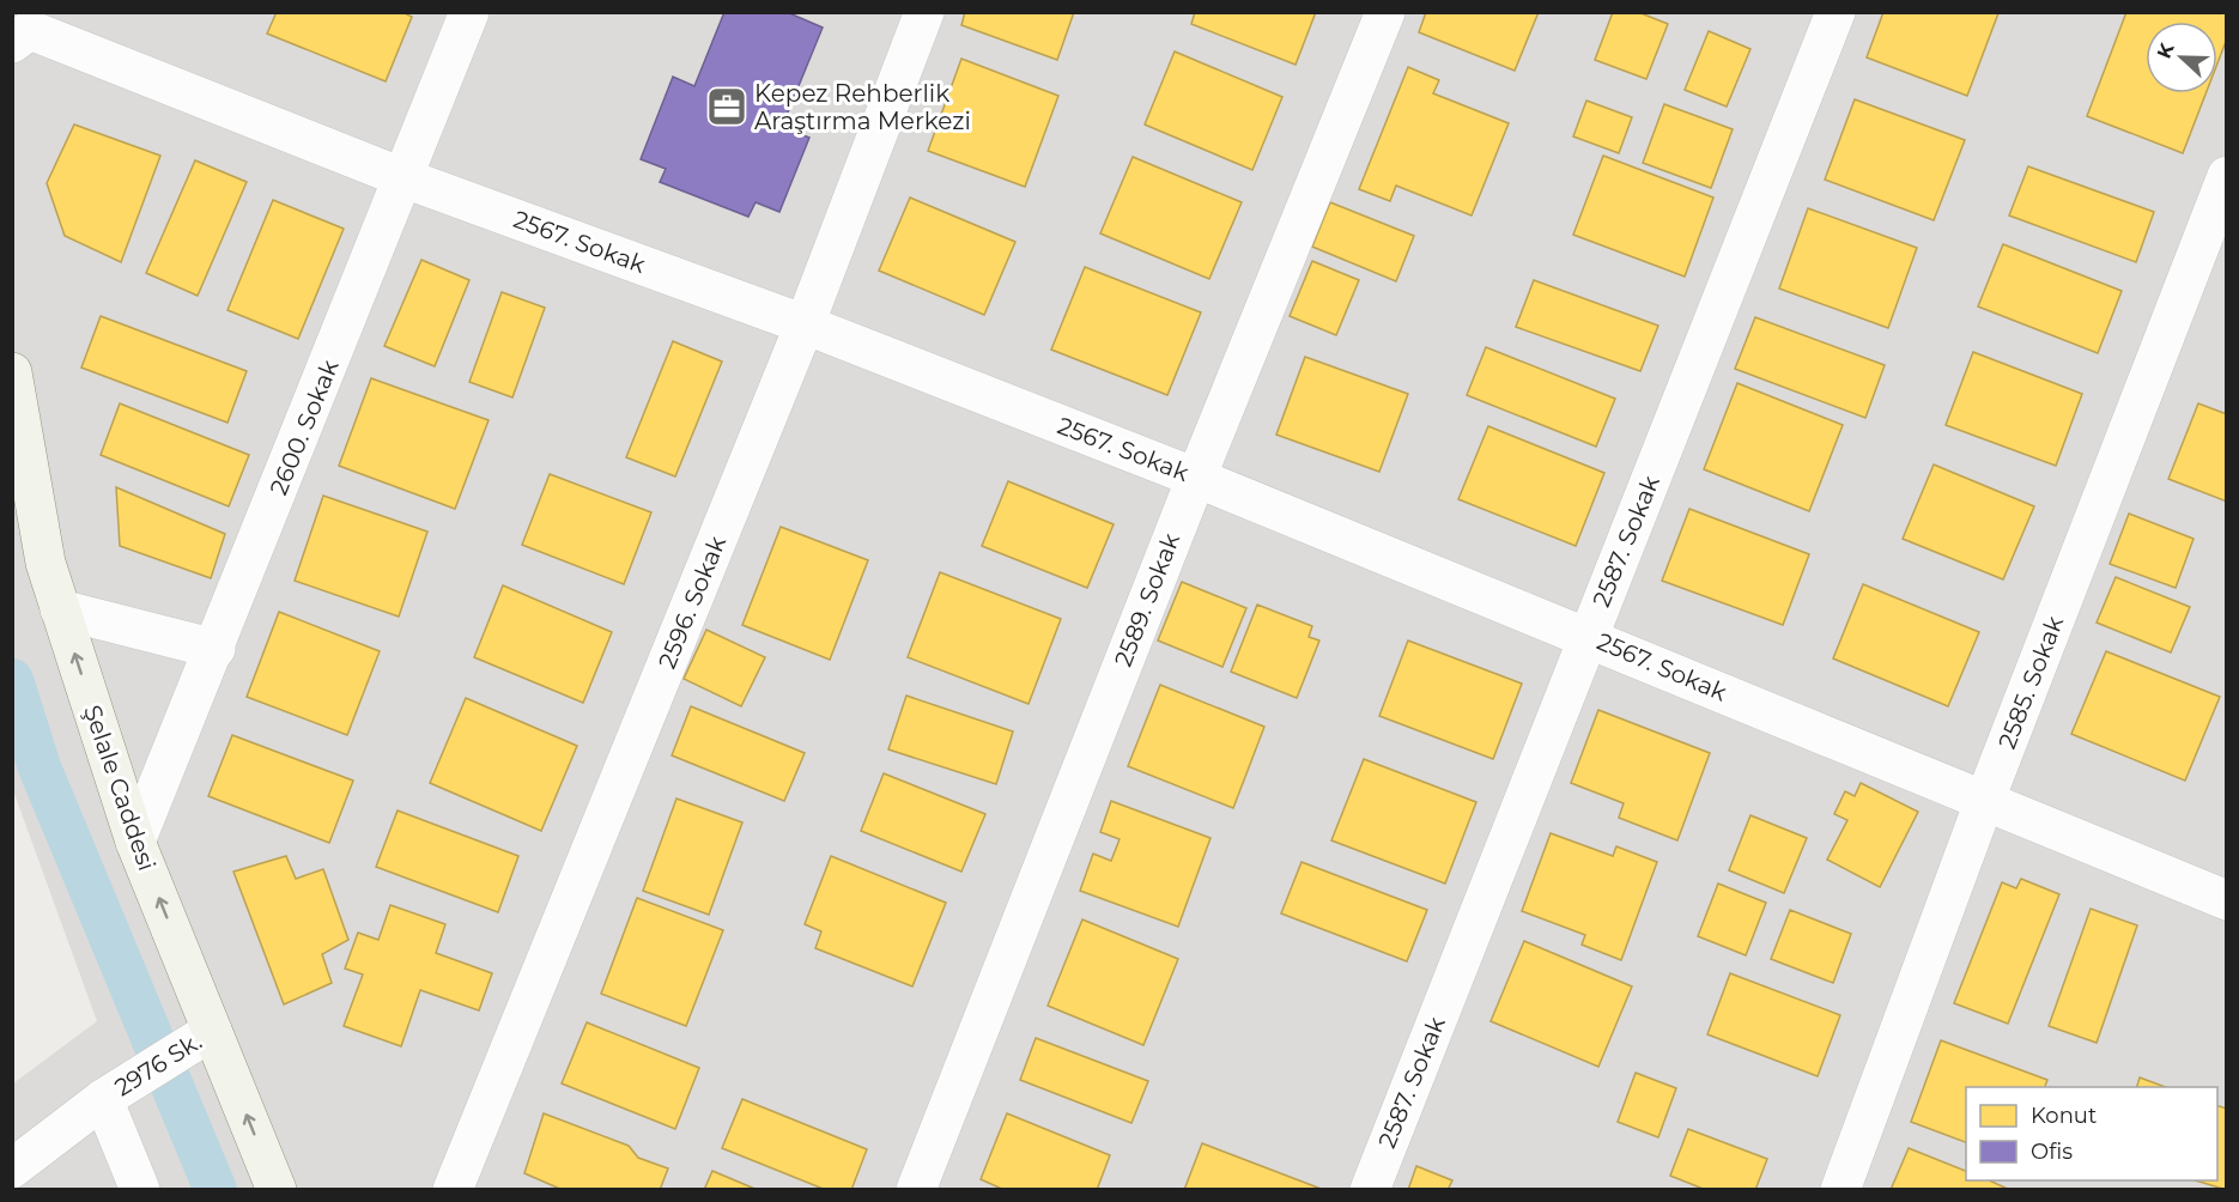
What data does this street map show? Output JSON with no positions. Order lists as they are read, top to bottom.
{
  "streets": {
    "street": [
      "2567. Sokak",
      "2600. Sokak",
      "2587. Sokak",
      "2589. Sokak",
      "2596. Sokak",
      "2585. Sokak",
      "Şelale Caddesi",
      "2976 Sk."
    ]
  },
  "crossings": [
    ["2567. Sokak", "2600. Sokak"],
    ["2567. Sokak", "2587. Sokak"],
    ["2567. Sokak", "2589. Sokak"],
    ["2567. Sokak", "2596. Sokak"],
    ["2567. Sokak", "2585. Sokak"],
    ["2600. Sokak", "Şelale Caddesi"],
    ["Şelale Caddesi", "2976 Sk."]
  ],
  "one_way": ["Şelale Caddesi"],
  "places": {
    "office": ["Kepez Rehberlik Araştırma Merkezi"]
  },
  "legend": ["Konut", "Ofis"],
  "north": "left"
}
